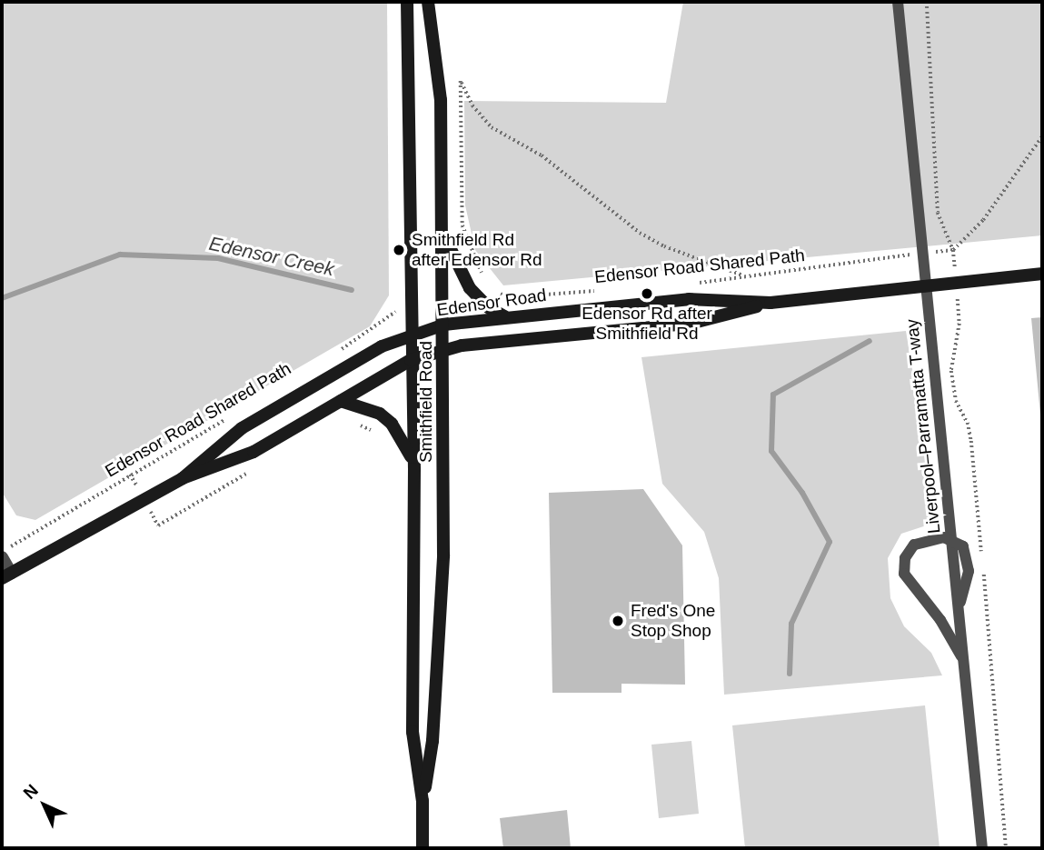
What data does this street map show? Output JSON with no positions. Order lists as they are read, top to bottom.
{
  "streets": {
    "main road": ["Edensor Road", "Smithfield Road"],
    "lane": ["Liverpool–Parramatta T-way"],
    "path": ["Edensor Road Shared Path"]
  },
  "crossings": [
    ["Edensor Road", "Smithfield Road"],
    ["Edensor Road", "Liverpool–Parramatta T-way"]
  ],
  "water": ["Edensor Creek"],
  "places": ["Smithfield Rd after Edensor Rd", "Edensor Rd after Smithfield Rd", "Fred's One Stop Shop"],
  "north": "top left"
}
